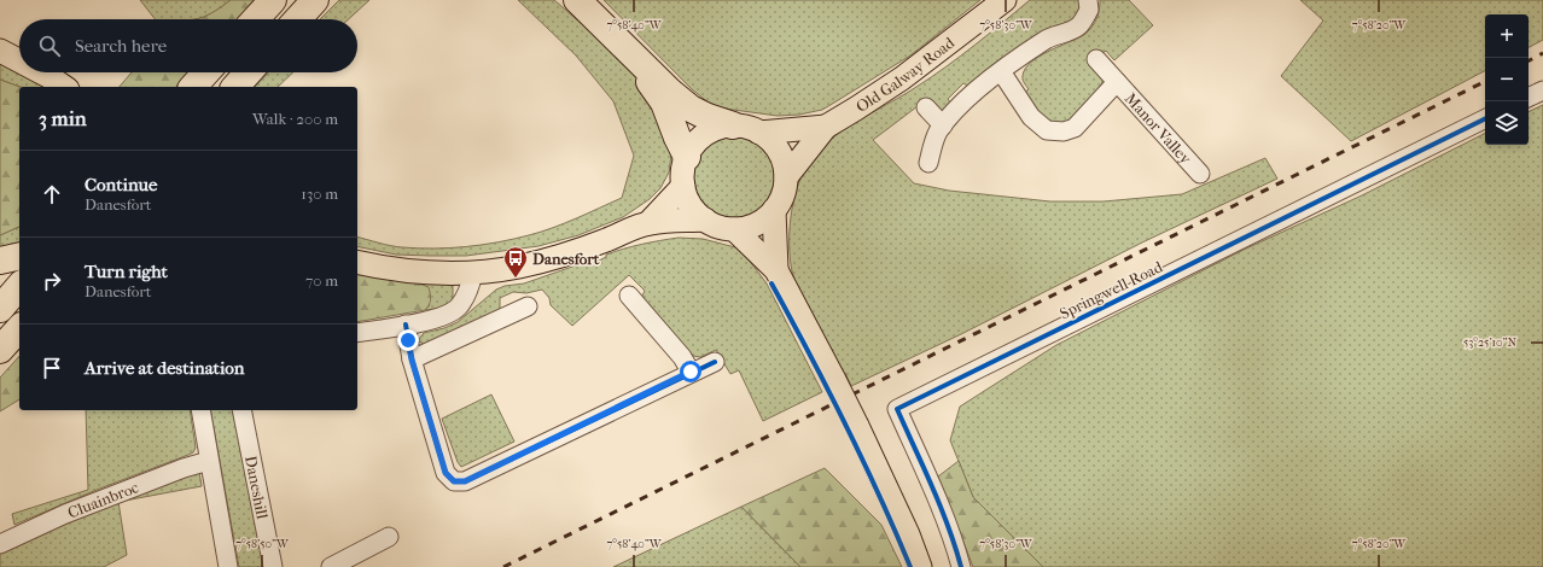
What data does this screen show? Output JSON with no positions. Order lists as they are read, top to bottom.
{
  "streets": {
    "main road": ["Old Galway Road"],
    "street": [
      "Manor Valley",
      "Springwell Road",
      "Daneshill",
      "Cluainbroc"
    ]
  },
  "places": {
    "bus stop": ["Danesfort"]
  },
  "page": {
    "map_buttons": ["+", "−"],
    "search": "Search here",
    "heading": ["3 min", "Walk · 200 m"],
    "list": [
      ["Continue", "Danesfort", "130 m"],
      ["Turn right", "Danesfort", "70 m"],
      "Arrive at destination"
    ]
  },
  "coordinates": [
    "7°58'40\"W",
    "7°58'30\"W",
    "7°58'20\"W",
    "53°25'10\"N",
    "7°58'50\"W"
  ]
}
